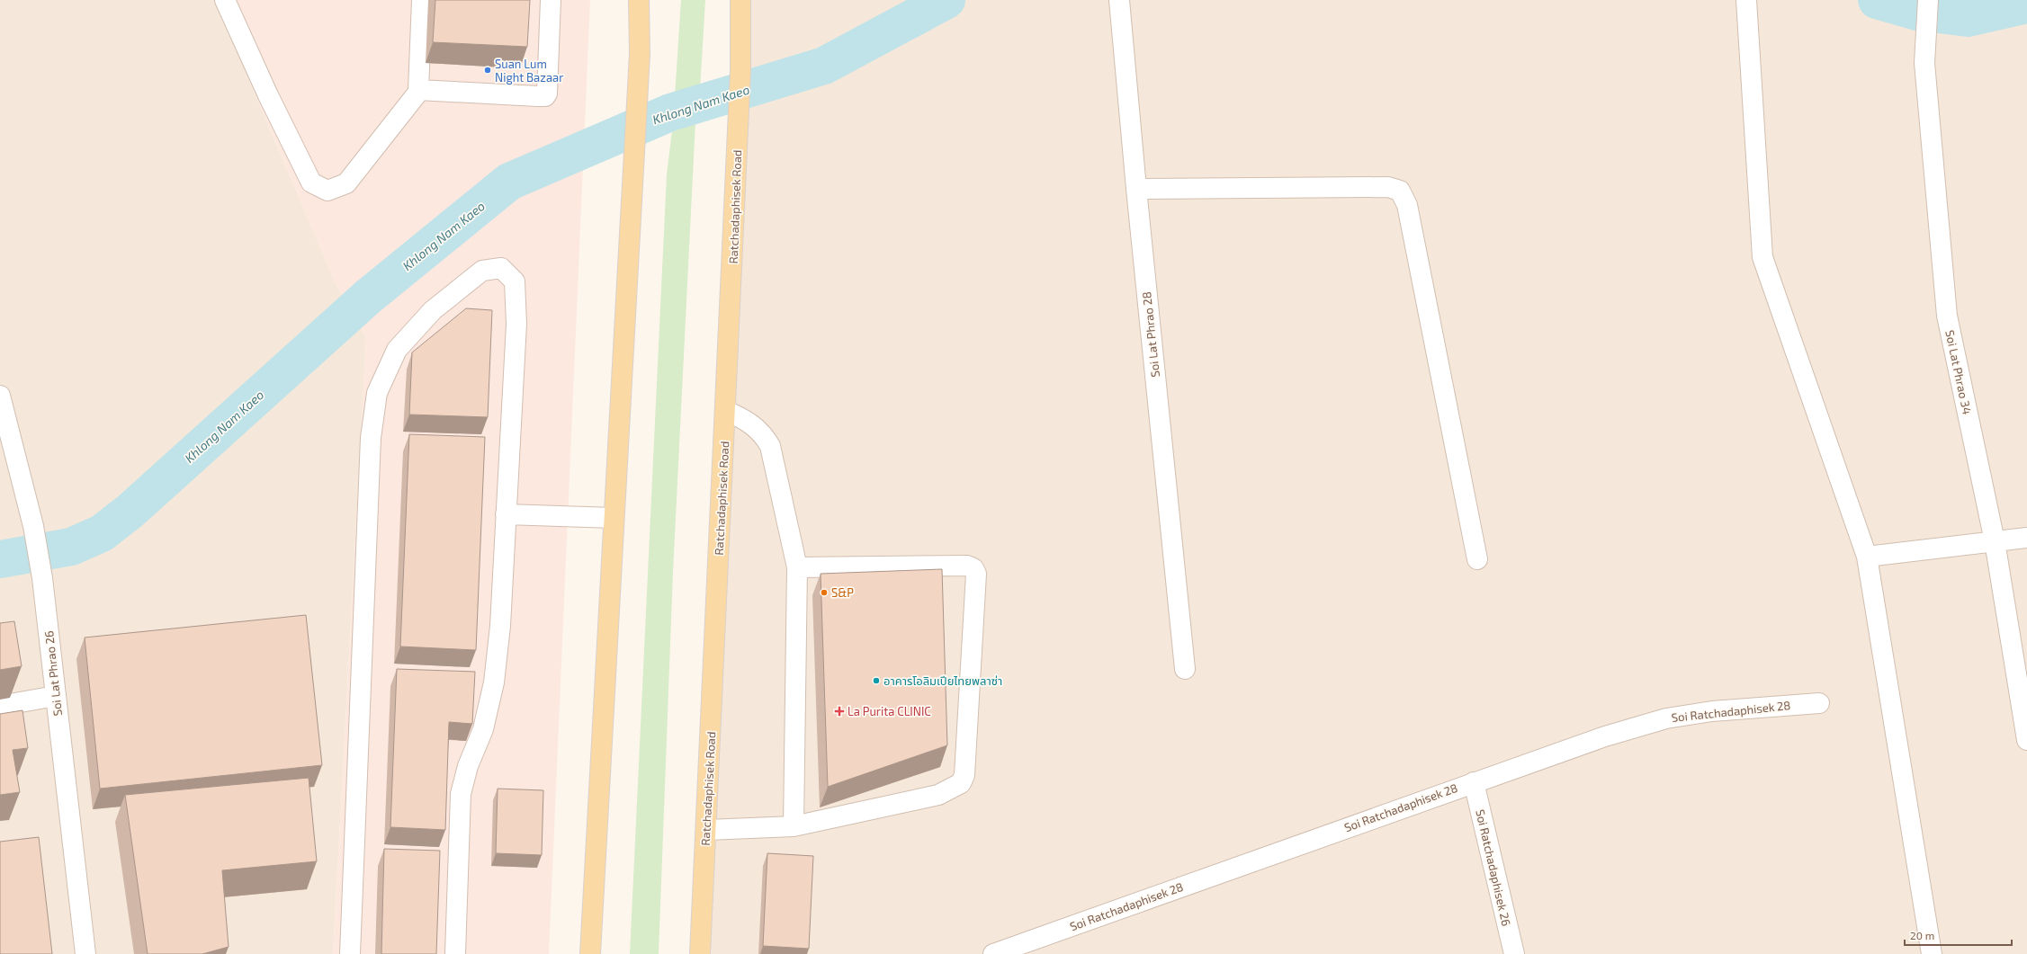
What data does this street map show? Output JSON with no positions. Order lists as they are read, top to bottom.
{
  "streets": {
    "main road": ["Ratchadaphisek Road"],
    "street": [
      "Soi Lat Phrao 28",
      "Soi Lat Phrao 34",
      "Soi Lat Phrao 26",
      "Soi Ratchadaphisek 28",
      "Soi Ratchadaphisek 26"
    ]
  },
  "crossings": [
    ["Soi Ratchadaphisek 28", "Soi Ratchadaphisek 26"]
  ],
  "water": ["Khlong Nam Kaeo"],
  "places": {
    "other": ["Suan Lum Night Bazaar", "S&P", "อาคารโอลิมเปียไทยพลาซ่า"],
    "health": ["La Purita CLINIC"]
  },
  "scale_bar": "20 m"
}
